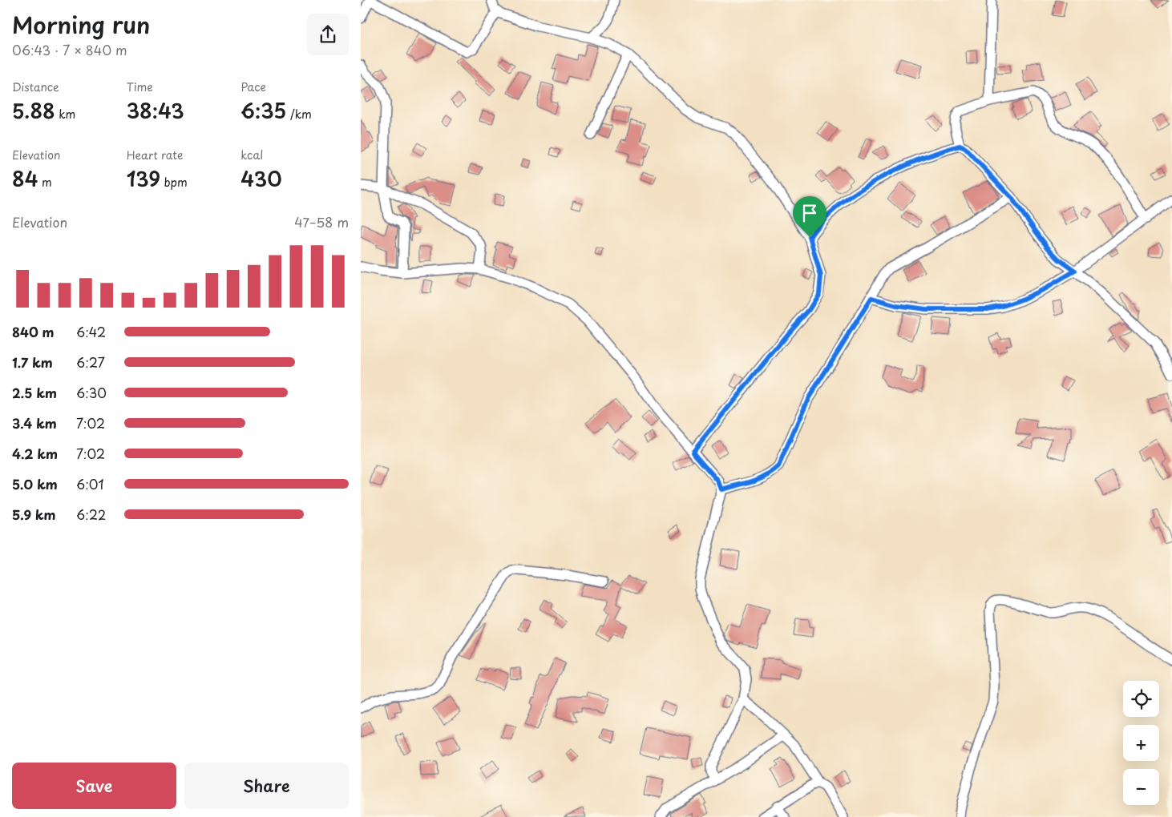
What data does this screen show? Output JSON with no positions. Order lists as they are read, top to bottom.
{
  "page": {
    "heading": ["Morning run", "06:43 · 7 × 840 m"],
    "stats": [
      ["Distance", "5.88 km"],
      ["Time", "38:43"],
      ["Pace", "6:35 /km"],
      ["Elevation", "84 m"],
      ["Heart rate", "139 bpm"],
      ["kcal", "430"]
    ],
    "chart": ["Elevation", "47–58 m"],
    "list": [
      {
        "name": "840 m",
        "note": "6:42"
      },
      {
        "name": "1.7 km",
        "note": "6:27"
      },
      {
        "name": "2.5 km",
        "note": "6:30"
      },
      {
        "name": "3.4 km",
        "note": "7:02"
      },
      {
        "name": "4.2 km",
        "note": "7:02"
      },
      {
        "name": "5.0 km",
        "note": "6:01"
      },
      {
        "name": "5.9 km",
        "note": "6:22"
      }
    ],
    "map_buttons": ["+", "−"],
    "buttons": ["Save", "Share"]
  }
}
